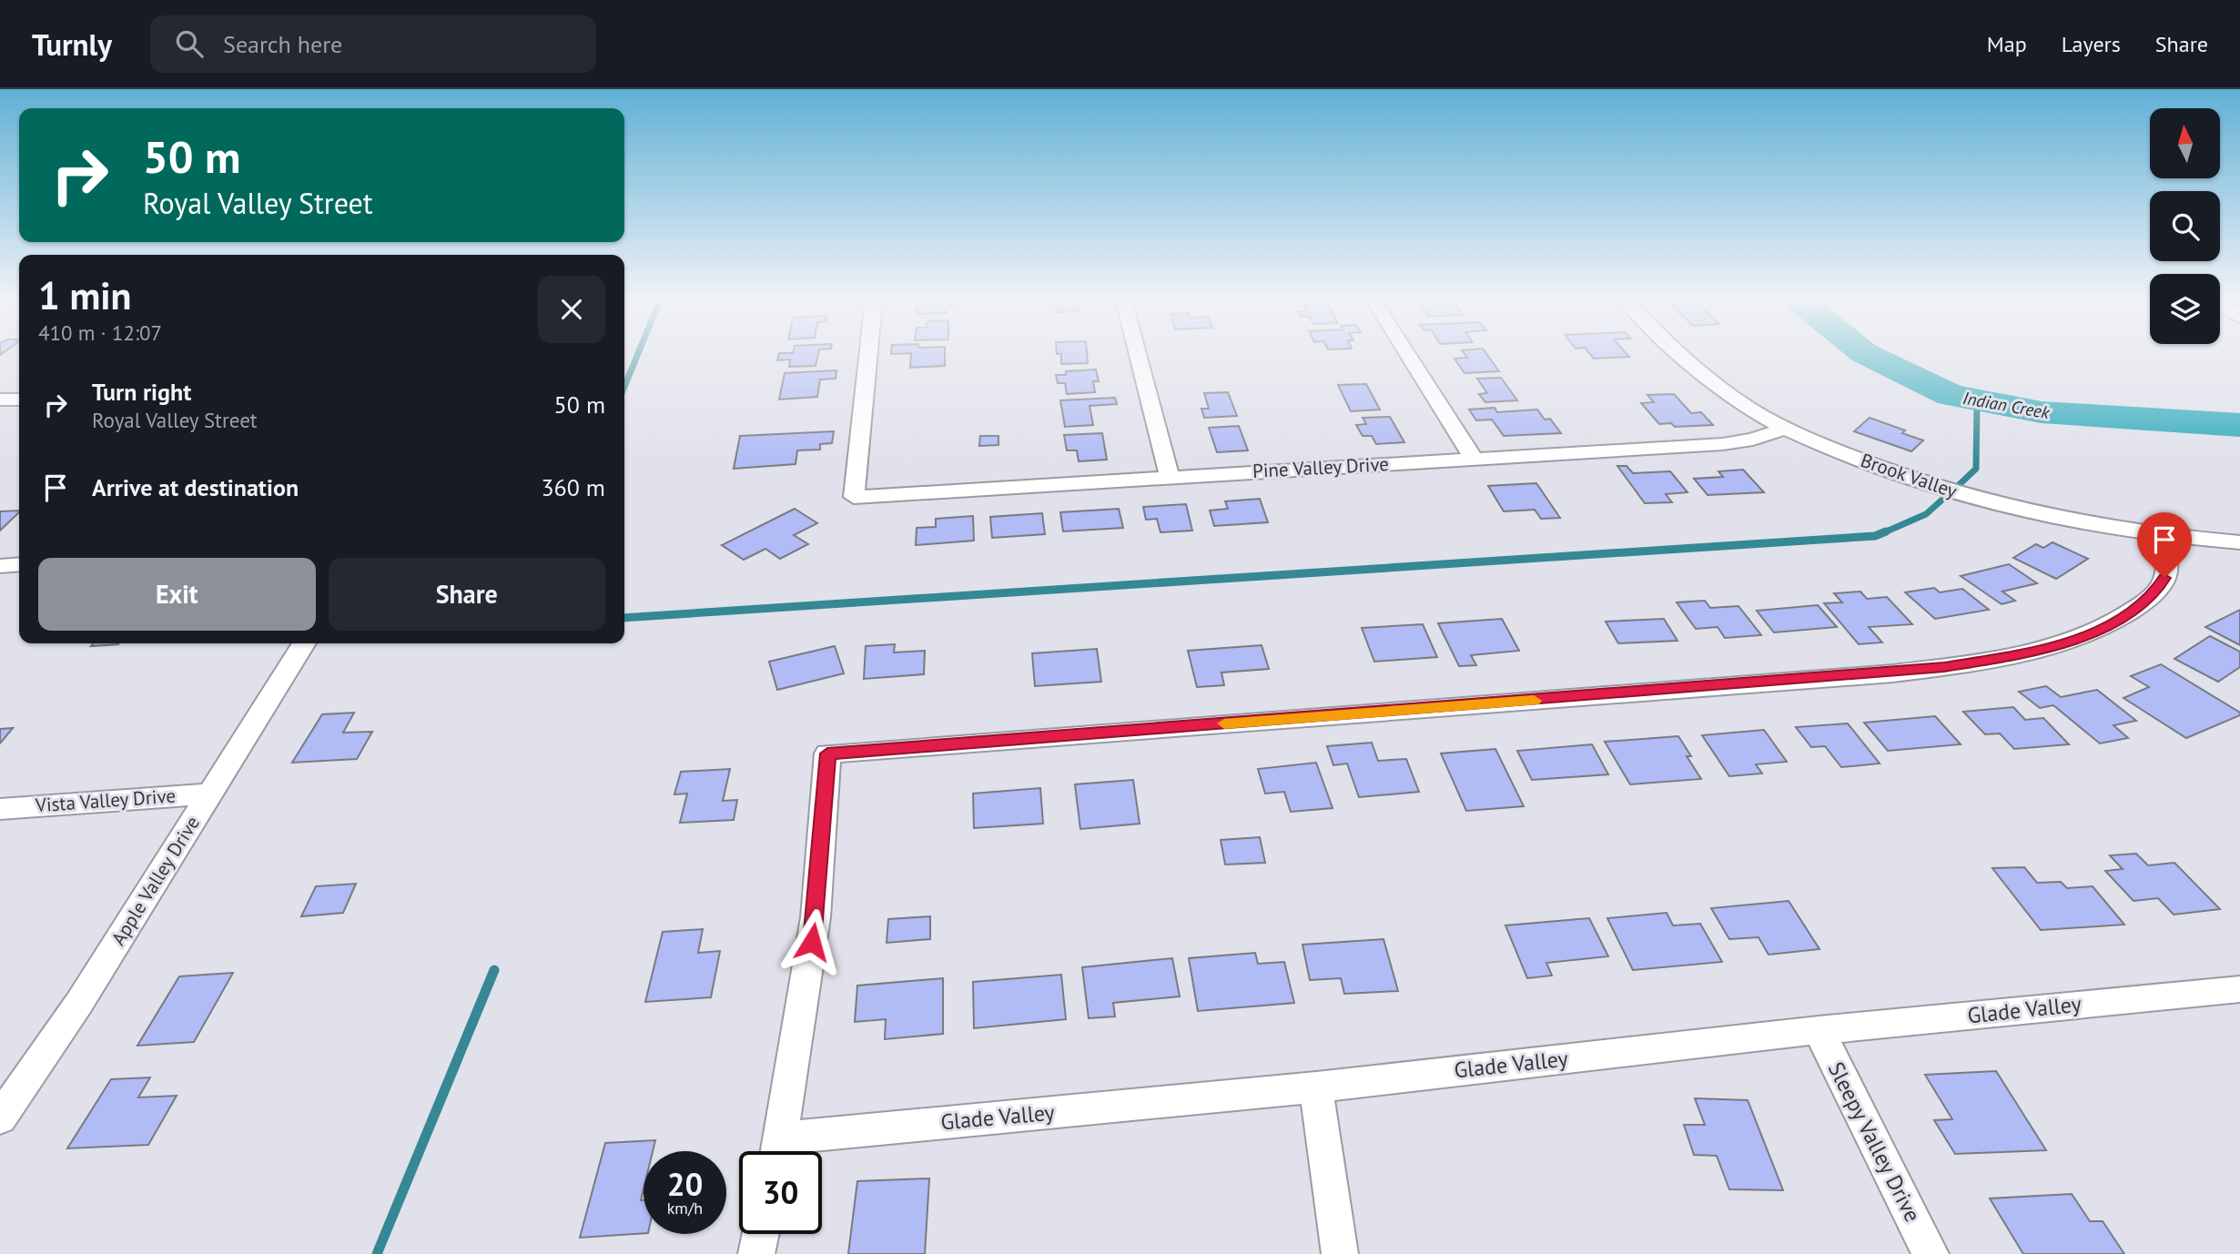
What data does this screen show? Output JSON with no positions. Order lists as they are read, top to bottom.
{
  "streets": {
    "street": [
      "Pine Valley Drive",
      "Brook Valley",
      "Vista Valley Drive",
      "Apple Valley Drive",
      "Glade Valley",
      "Sleepy Valley Drive"
    ]
  },
  "crossings": [
    ["Pine Valley Drive", "Brook Valley"],
    ["Vista Valley Drive", "Apple Valley Drive"],
    ["Glade Valley", "Sleepy Valley Drive"]
  ],
  "water": ["Indian Creek"],
  "north": "top",
  "page": {
    "header": "Turnly",
    "search": "Search here",
    "nav": ["Map", "Layers", "Share"],
    "turn": ["50 m", "Royal Valley Street"],
    "heading": ["1 min", "410 m · 12:07"],
    "list": [
      {
        "name": "Turn right",
        "note": "Royal Valley Street",
        "value": "50 m"
      },
      {
        "name": "Arrive at destination",
        "value": "360 m"
      }
    ],
    "buttons": ["Exit", "Share"],
    "speed": "20 km/h",
    "limit": "30"
  }
}
